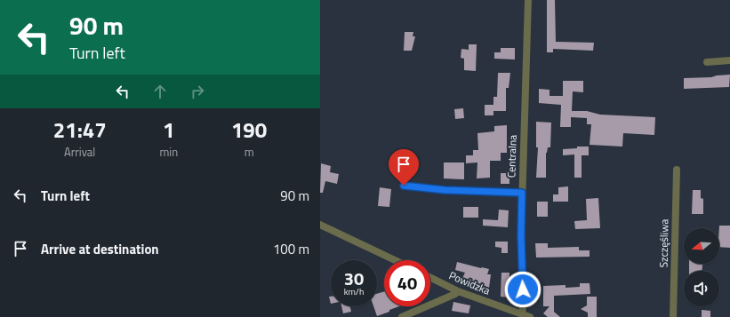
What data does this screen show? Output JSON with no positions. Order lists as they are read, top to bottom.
{
  "streets": {
    "street": ["Centralna", "Szczęśliwa", "Powidzka"]
  },
  "crossings": [
    ["Centralna", "Powidzka"]
  ],
  "north": "left",
  "page": {
    "turn": ["90 m", "Turn left"],
    "eta": [
      "21:47",
      "Arrival",
      "1",
      "min",
      "190",
      "m"
    ],
    "list": [
      {
        "name": "Turn left",
        "value": "90 m"
      },
      {
        "name": "Arrive at destination",
        "value": "100 m"
      }
    ],
    "speed": "30 km/h",
    "limit": "40"
  }
}
